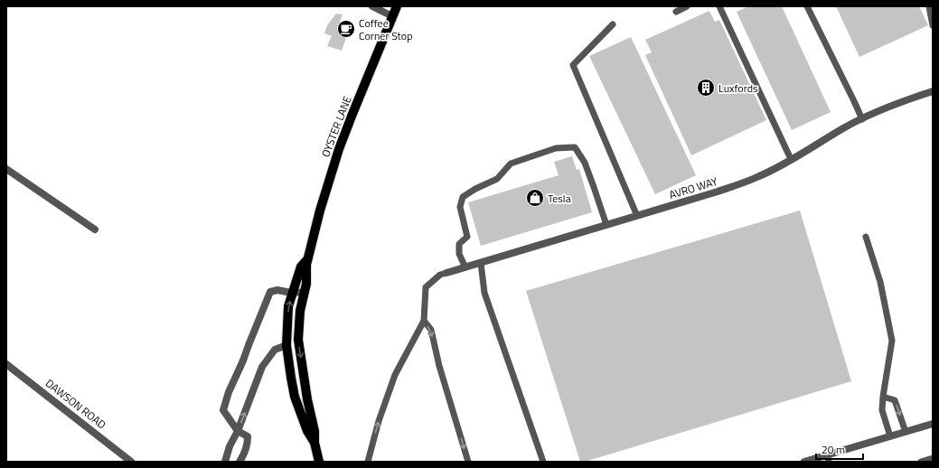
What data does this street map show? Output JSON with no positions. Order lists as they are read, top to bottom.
{
  "streets": {
    "main road": ["OYSTER LANE"],
    "street": ["AVRO WAY", "DAWSON ROAD"]
  },
  "places": {
    "cafe": ["Coffee Corner Stop"],
    "building": ["Luxfords"],
    "shop": ["Tesla"]
  },
  "scale_bar": "20 m"
}
